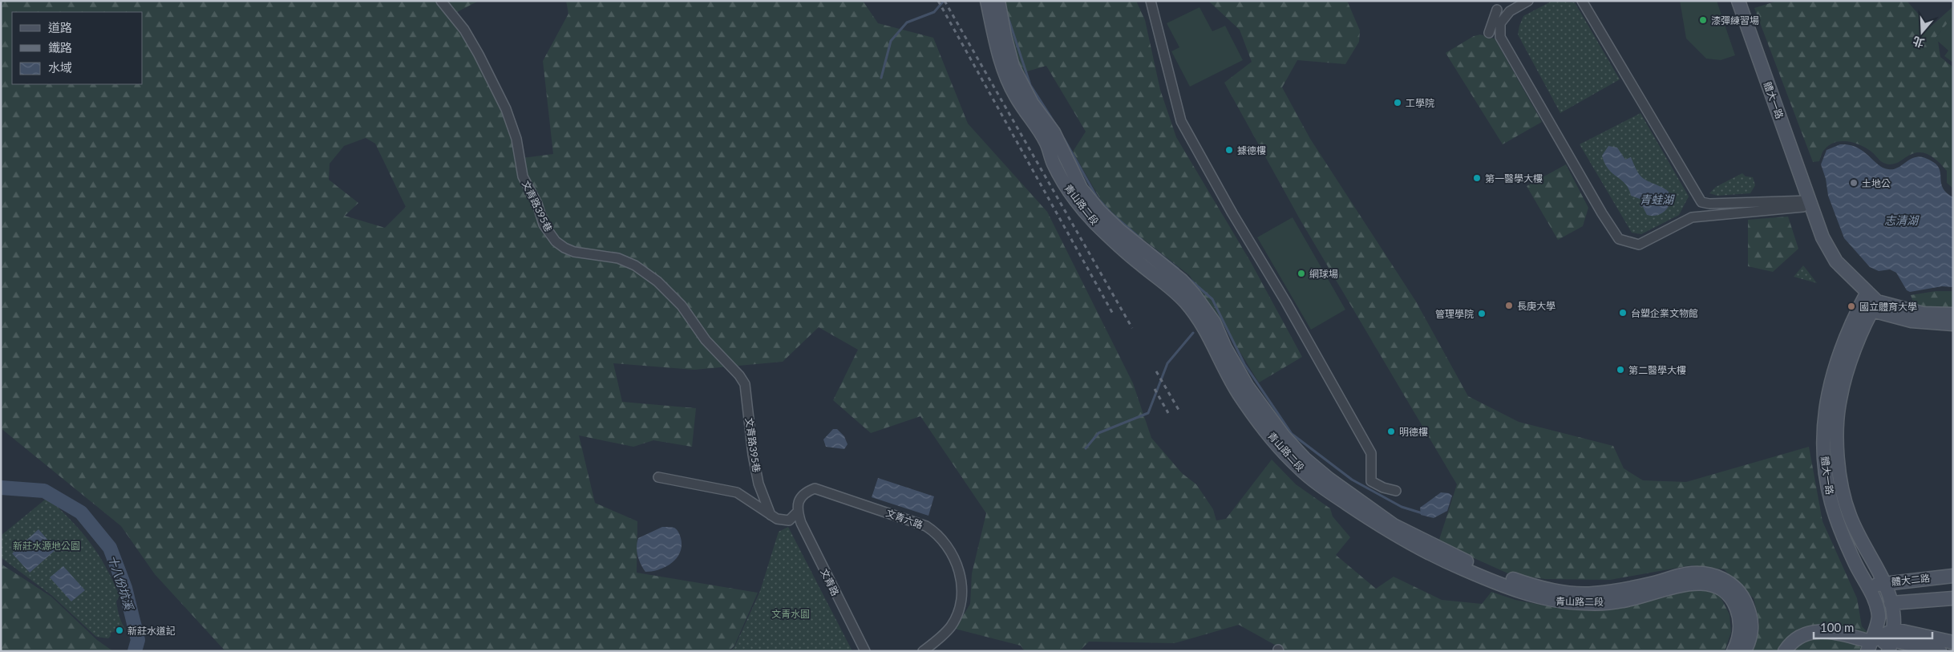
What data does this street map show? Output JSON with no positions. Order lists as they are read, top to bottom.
{
  "streets": {
    "street": [
      "體大一路",
      "青山路二段",
      "文青路395巷",
      "文青六路",
      "體大二路",
      "文青路"
    ]
  },
  "crossings": [
    ["體大一路", "體大二路"],
    ["文青六路", "文青路"]
  ],
  "water": ["青蛙湖", "志清湖", "十八份坑溪"],
  "parks": ["新莊水源地公園", "文青水園"],
  "places": [
    "漆彈練習場",
    "工學院",
    "據德樓",
    "第一醫學大樓",
    "土地公",
    "網球場",
    "長庚大學",
    "國立體育大學",
    "台塑企業文物館",
    "管理學院",
    "第二醫學大樓",
    "明德樓",
    "新莊水道記"
  ],
  "legend": ["道路", "鐵路", "水域"],
  "scale_bar": "100 m",
  "north": "bottom"
}
